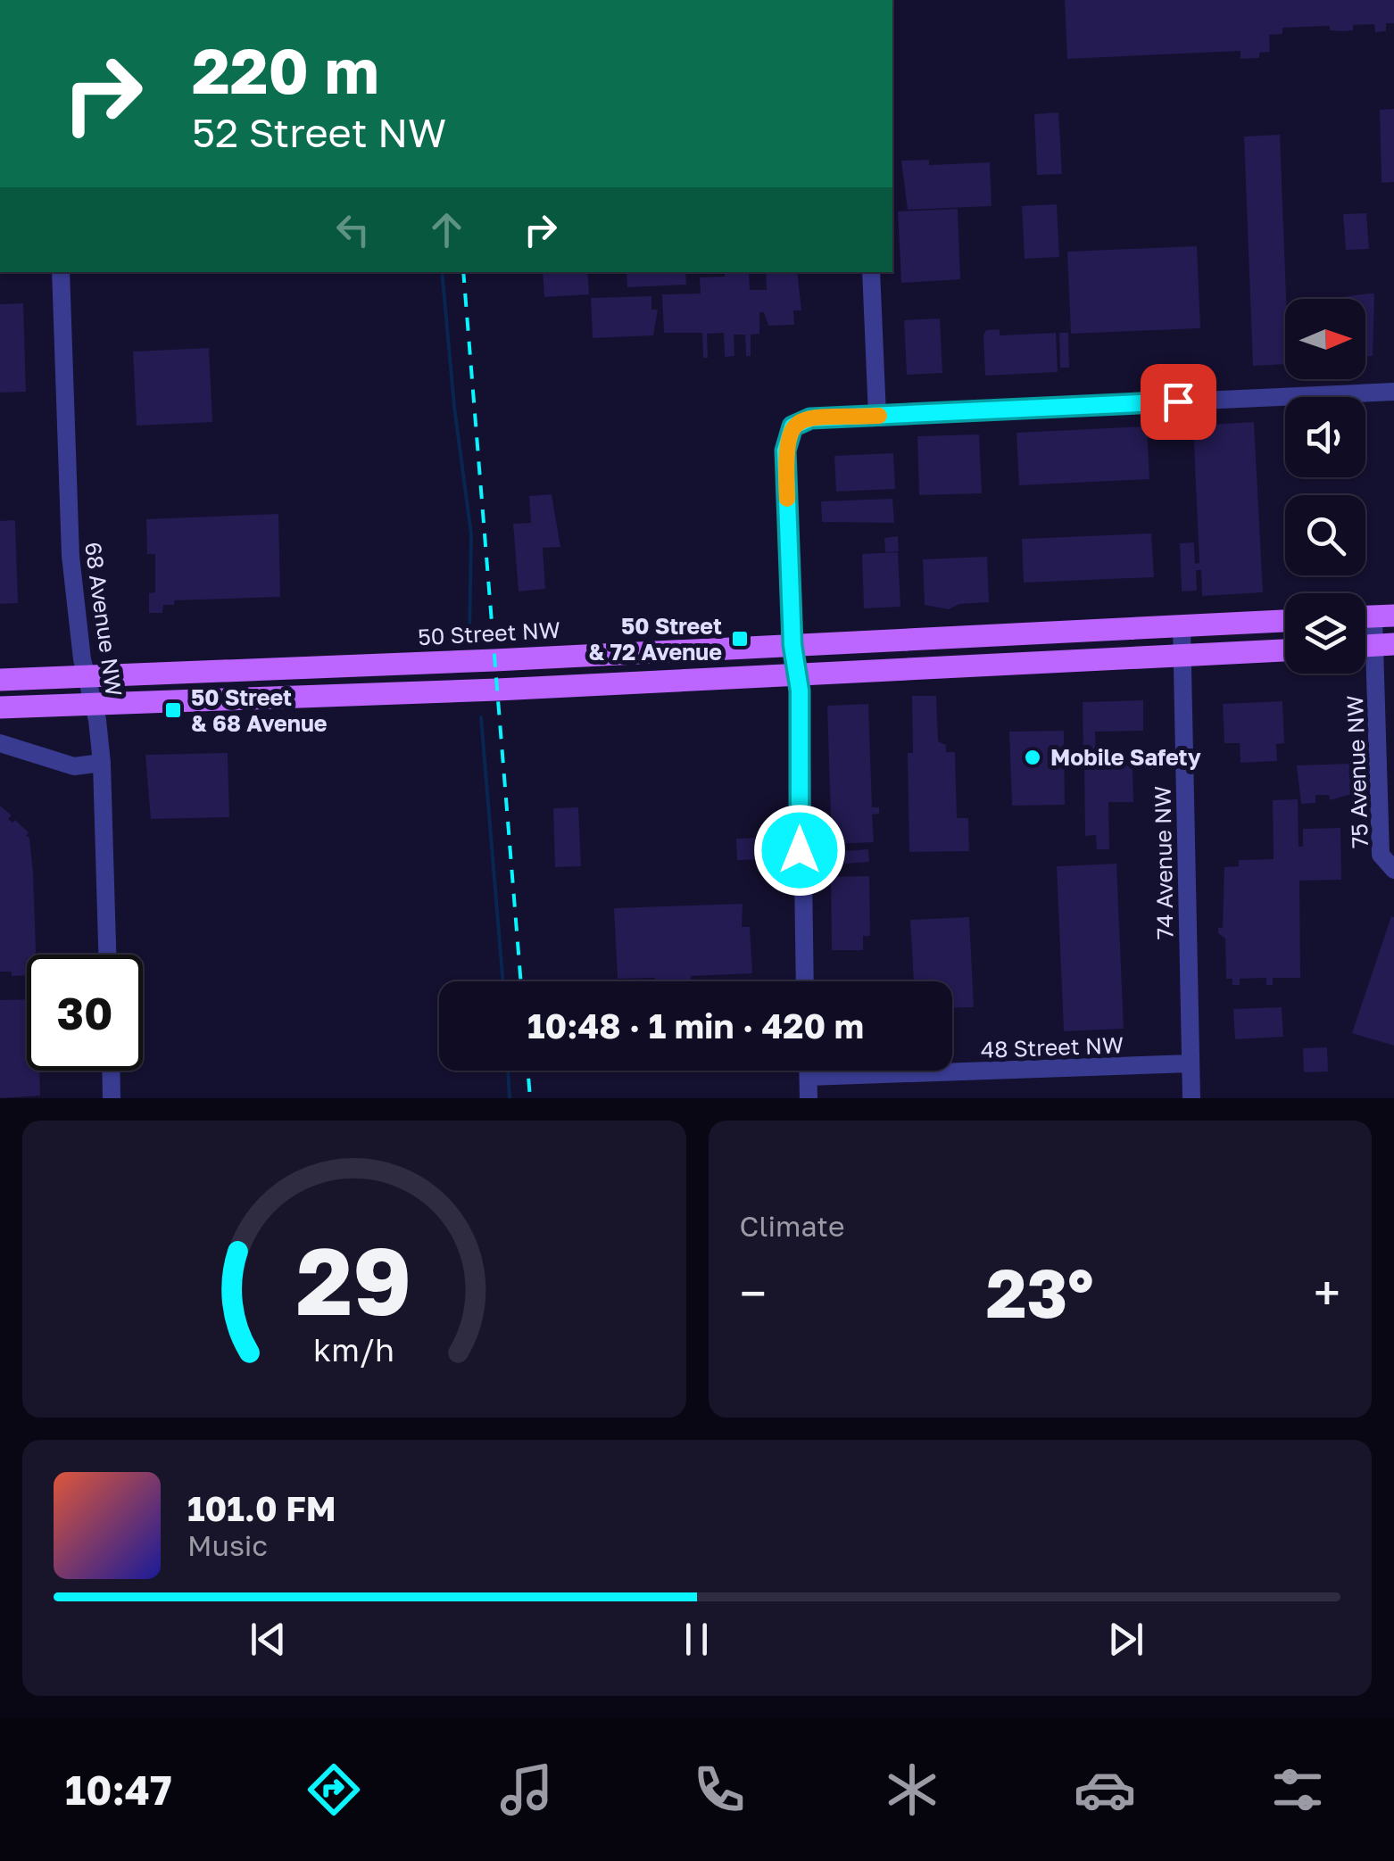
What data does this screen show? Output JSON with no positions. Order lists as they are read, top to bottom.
{
  "streets": {
    "main road": ["50 Street NW"],
    "street": [
      "68 Avenue NW",
      "75 Avenue NW",
      "74 Avenue NW",
      "48 Street NW"
    ]
  },
  "crossings": [
    ["68 Avenue NW", "50 Street NW"],
    ["50 Street NW", "74 Avenue NW"],
    ["74 Avenue NW", "48 Street NW"]
  ],
  "places": {
    "transit": ["50 Street & 72 Avenue", "50 Street & 68 Avenue"],
    "other": ["Mobile Safety"]
  },
  "north": "right",
  "page": {
    "turn": ["220 m", "52 Street NW"],
    "limit": "30",
    "trip": "10:48 · 1 min · 420 m",
    "tile": "Climate",
    "heat": ["−", "23°", "+"],
    "song": ["101.0 FM", "Music"],
    "tabs": "10:47",
    "gauge": ["29", "km/h"]
  }
}
